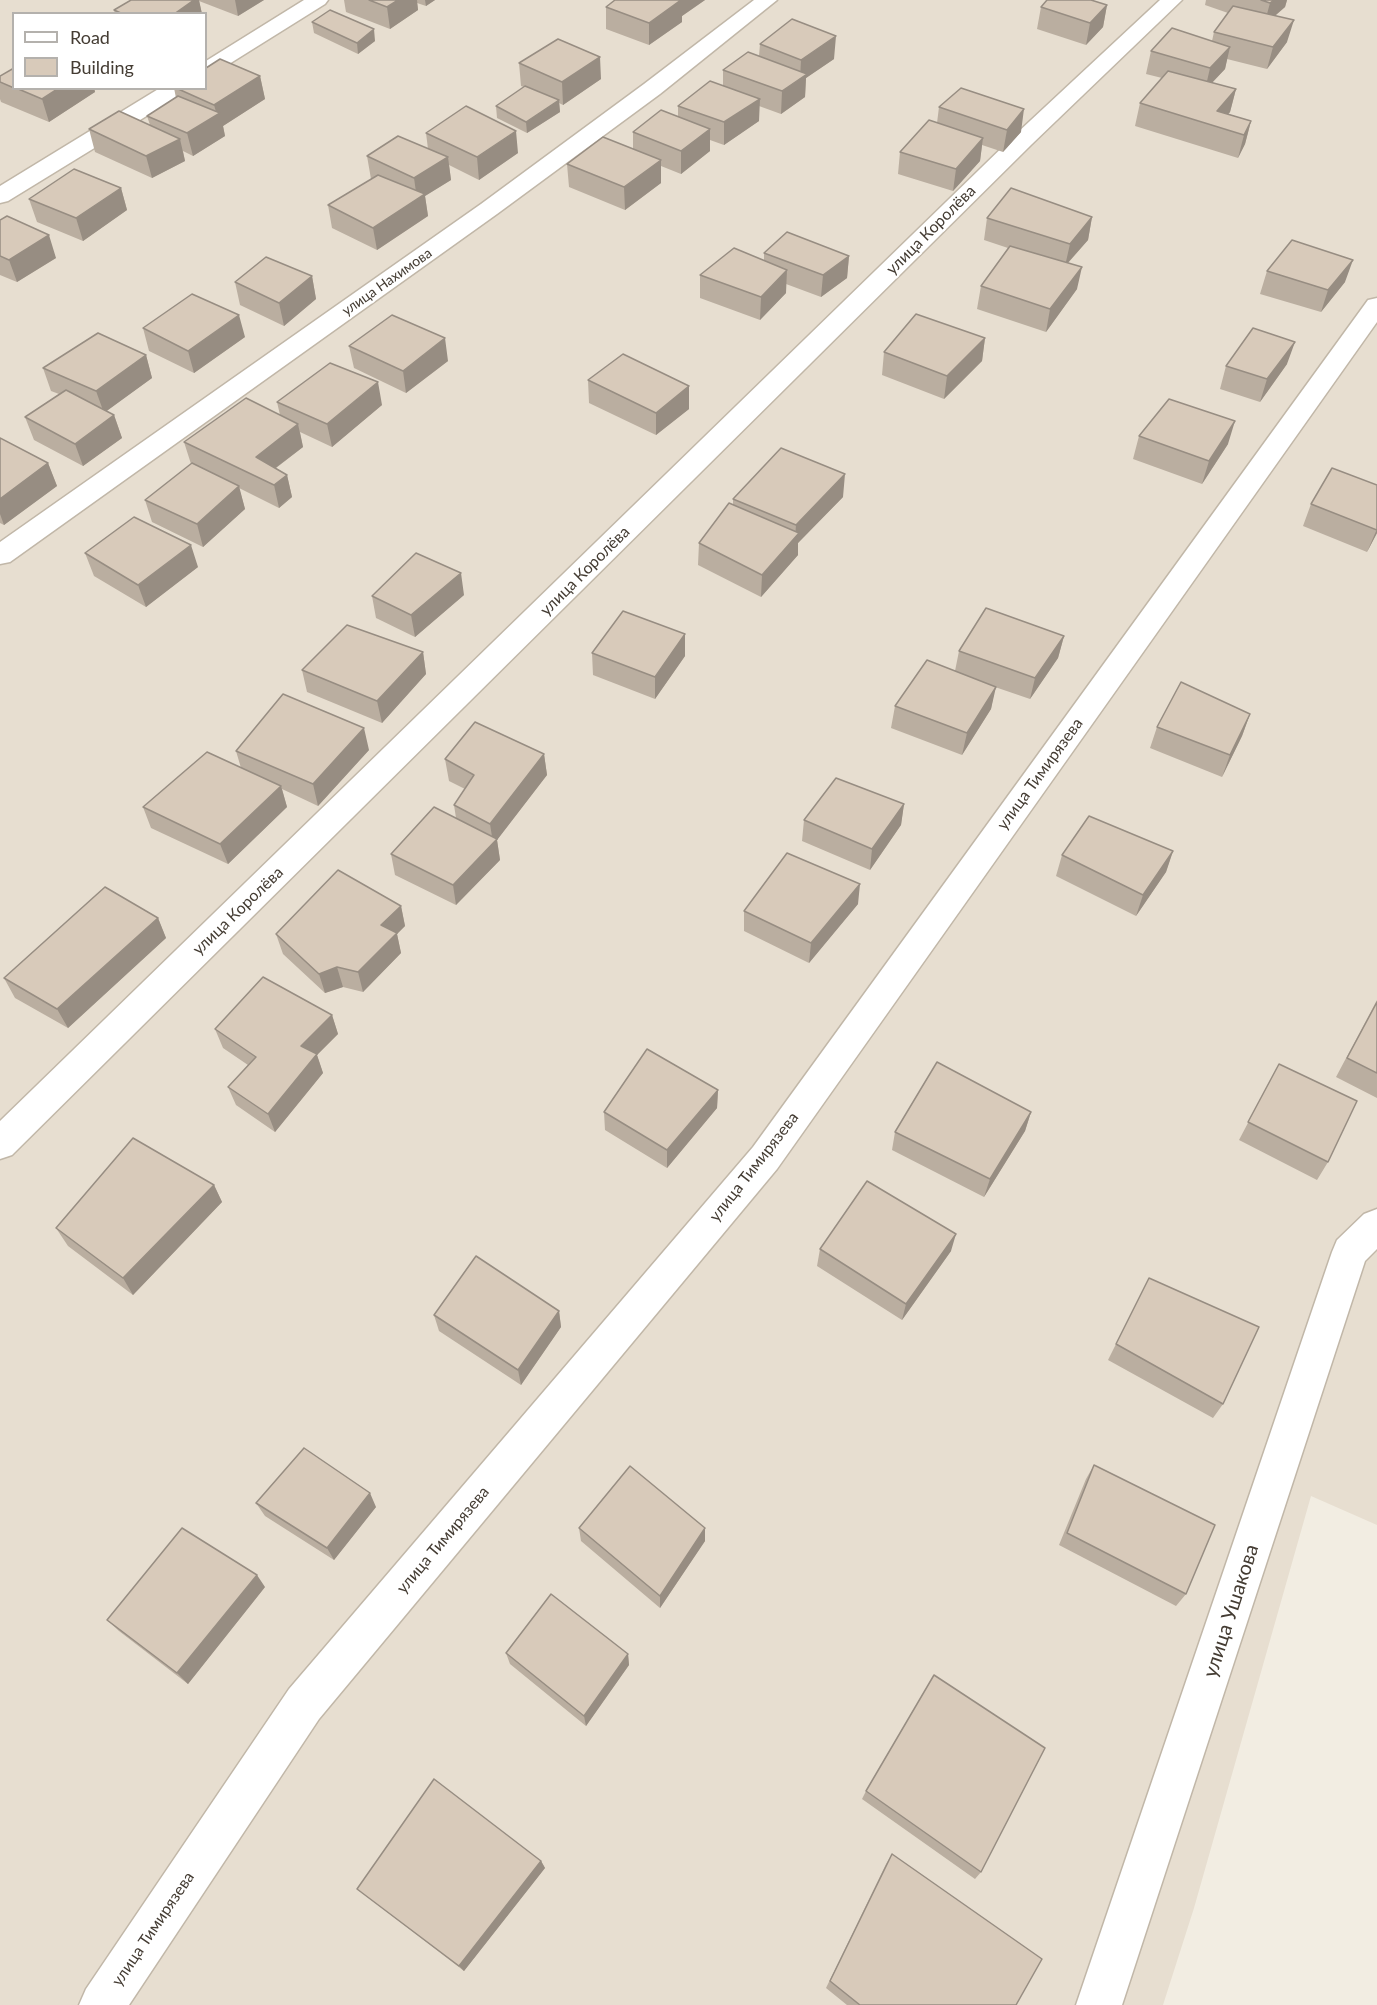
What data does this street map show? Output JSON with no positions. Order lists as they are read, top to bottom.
{
  "streets": {
    "street": [
      "улица Королёва",
      "улица Нахимова",
      "улица Тимирязева",
      "улица Ушакова"
    ]
  },
  "legend": ["Road", "Building"]
}
